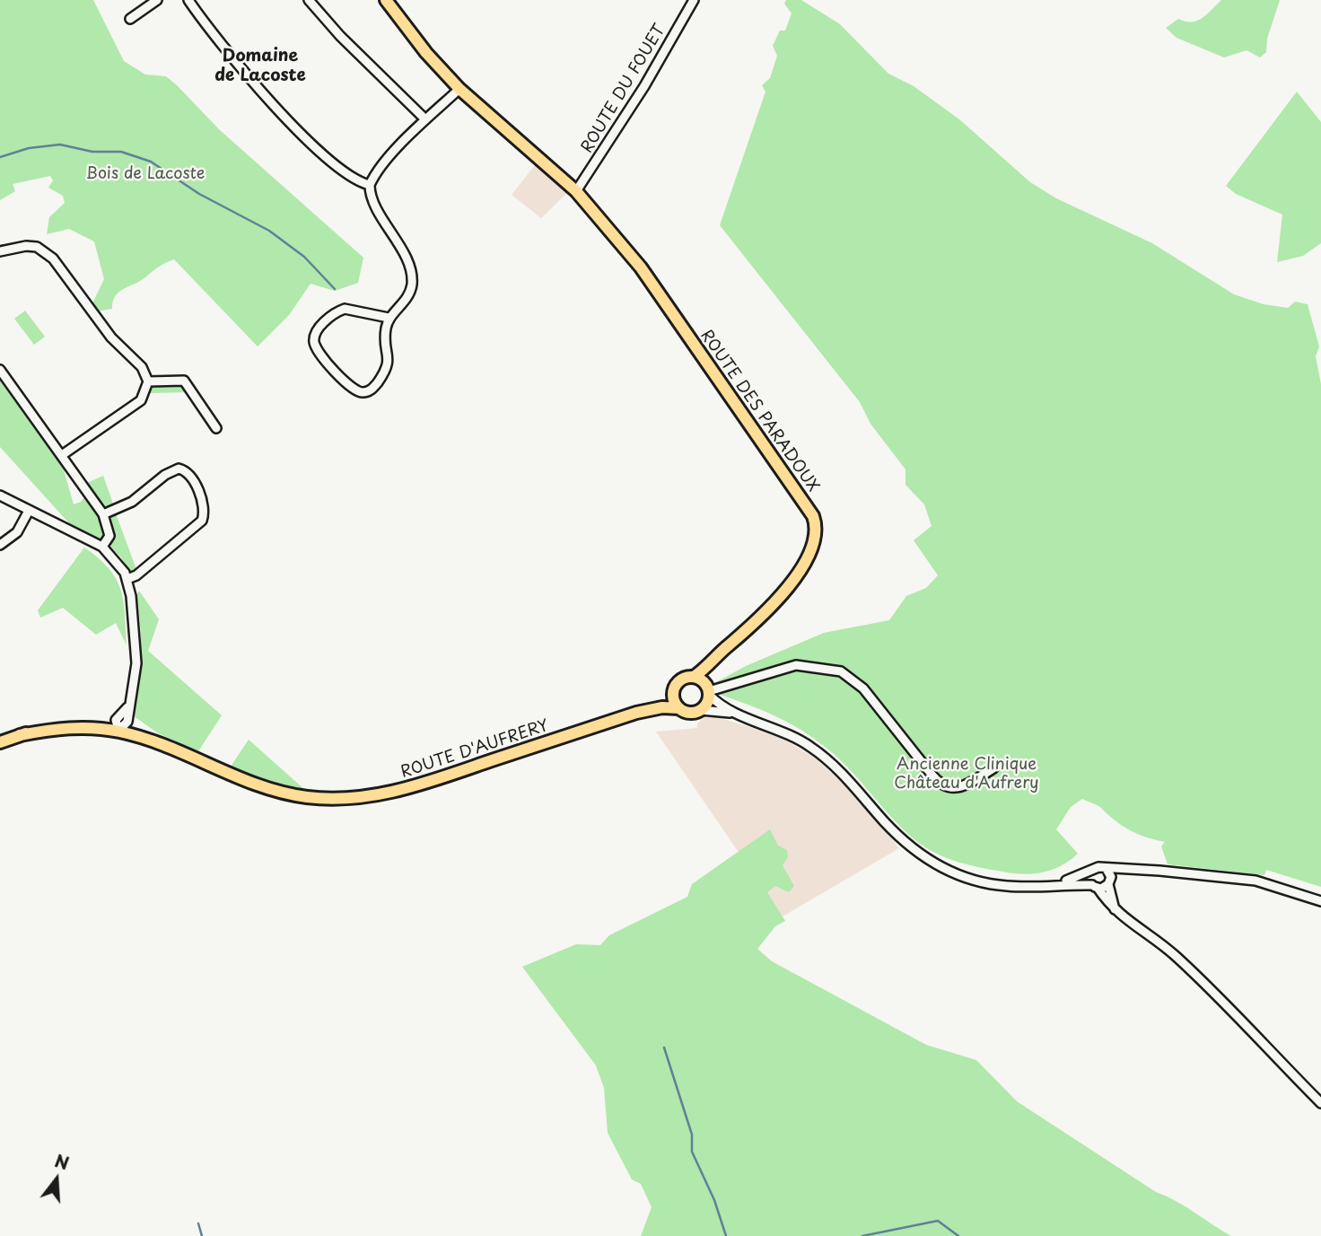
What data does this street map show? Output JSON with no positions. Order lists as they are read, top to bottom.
{
  "streets": {
    "main road": ["ROUTE DES PARADOUX", "ROUTE D'AUFRERY"],
    "street": ["ROUTE DU FOUET"]
  },
  "crossings": [
    ["ROUTE DU FOUET", "ROUTE DES PARADOUX"],
    ["ROUTE DES PARADOUX", "ROUTE D'AUFRERY"]
  ],
  "districts": ["Domaine de Lacoste"],
  "parks": ["Bois de Lacoste", "Ancienne Clinique Château d'Aufrery"],
  "north": "top"
}
